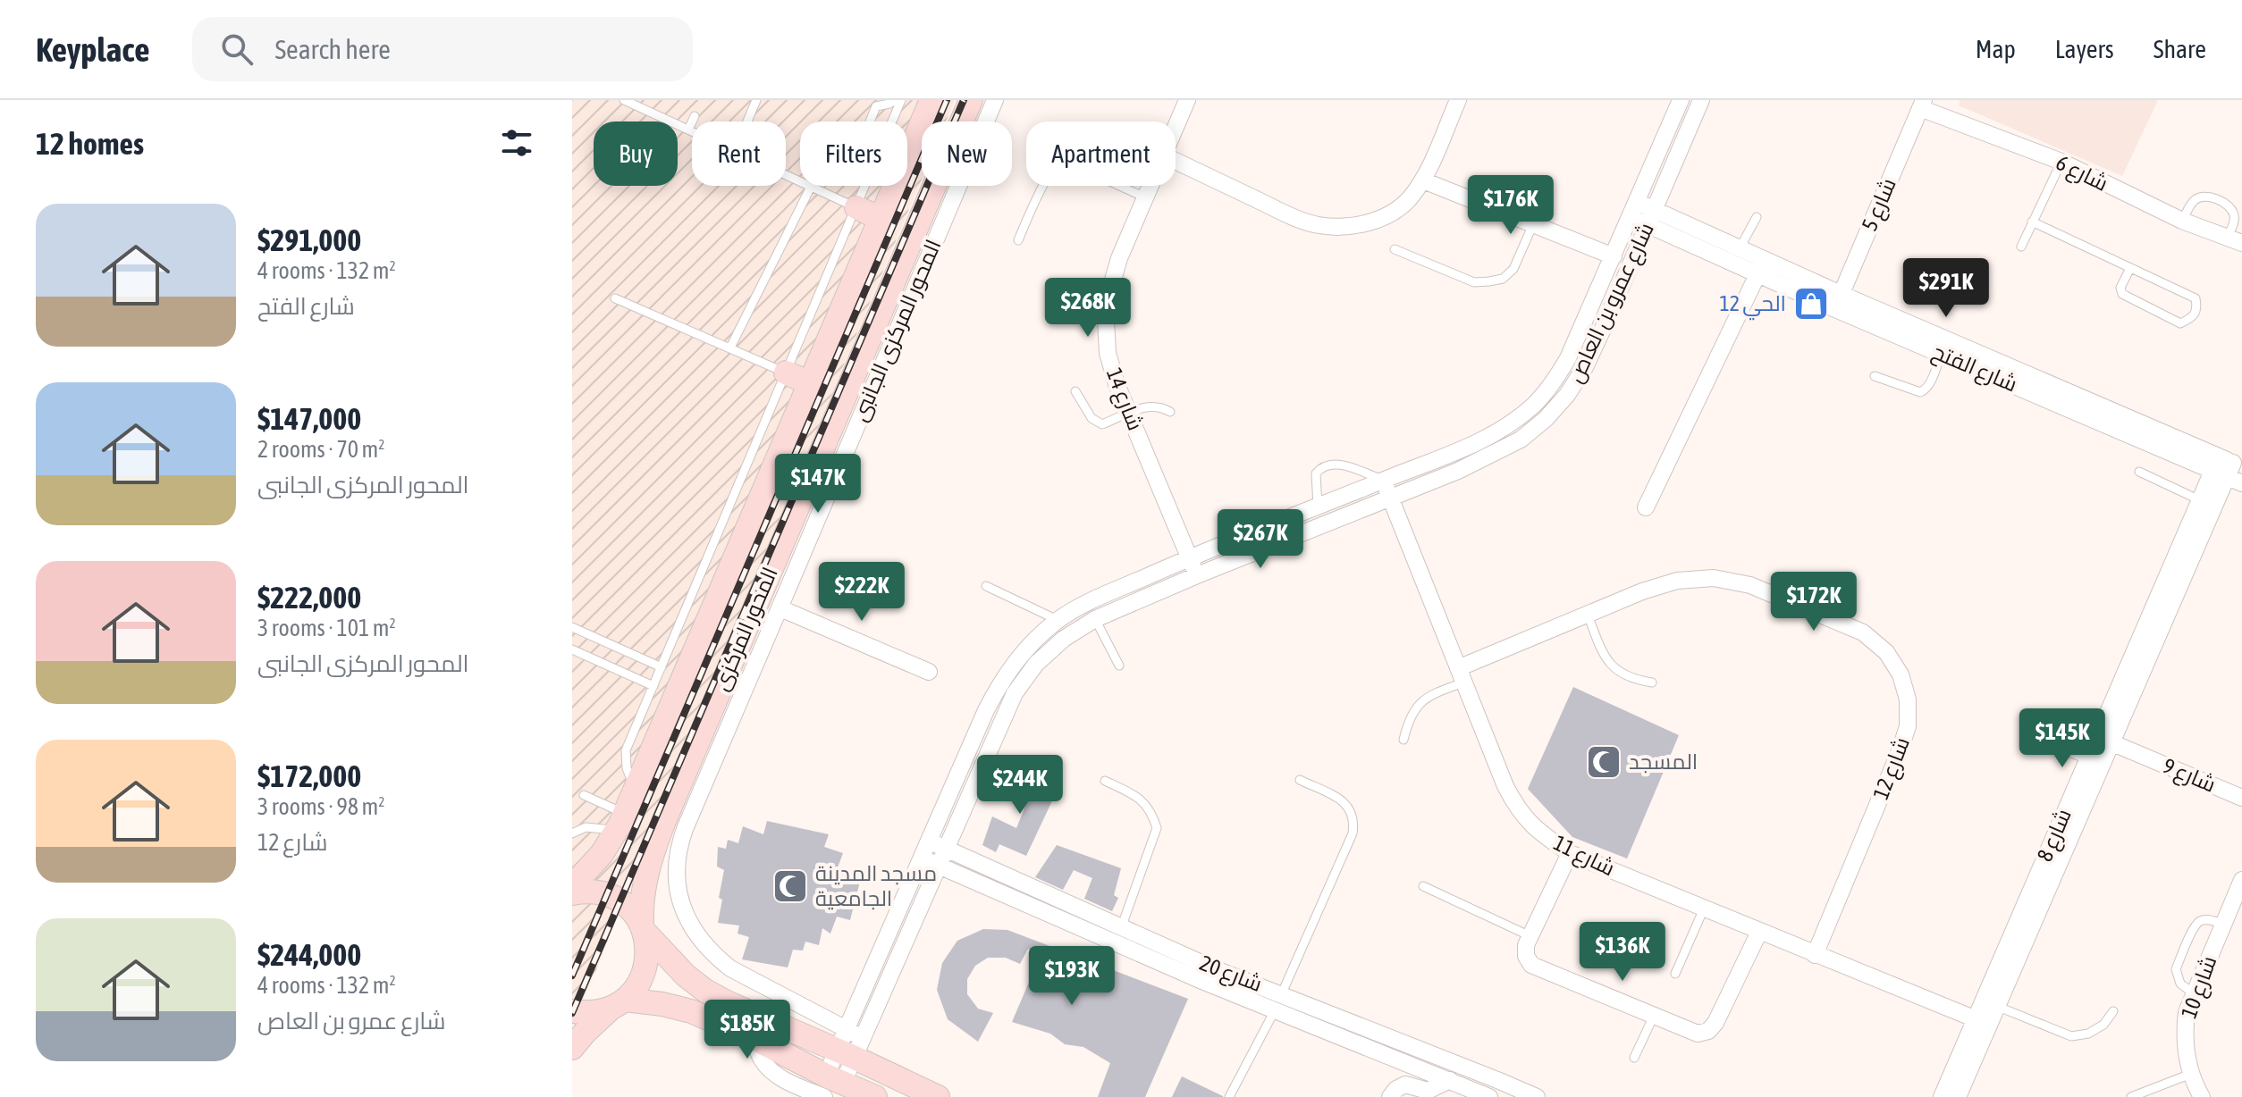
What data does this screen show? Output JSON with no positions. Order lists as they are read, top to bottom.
{
  "streets": {
    "main road": ["المحور المركزى"],
    "street": [
      "شارع 6",
      "شارع 5",
      "شارع عمرو بن العاص",
      "المحور المركزى الجانبى",
      "شارع الفتح",
      "شارع 14",
      "شارع 12",
      "شارع 9",
      "شارع 8",
      "شارع 11",
      "شارع 20",
      "شارع 10"
    ]
  },
  "crossings": [
    ["شارع 6", "شارع 5"],
    ["شارع 5", "شارع الفتح"],
    ["شارع عمرو بن العاص", "المحور المركزى الجانبى"],
    ["شارع عمرو بن العاص", "شارع الفتح"],
    ["شارع عمرو بن العاص", "شارع 14"],
    ["شارع عمرو بن العاص", "شارع 11"],
    ["شارع عمرو بن العاص", "شارع 20"],
    ["المحور المركزى الجانبى", "المحور المركزى"],
    ["شارع الفتح", "شارع 8"],
    ["شارع 12", "شارع 11"],
    ["شارع 9", "شارع 8"],
    ["شارع 8", "شارع 11"]
  ],
  "places": {
    "shop": ["الحي 12"],
    "mosque": ["المسجد", "مسجد المدينة الجامعية"]
  },
  "page": {
    "header": "Keyplace",
    "search": "Search here",
    "nav": ["Map", "Layers", "Share"],
    "heading": "12 homes",
    "chip": [
      "Buy",
      "Rent",
      "Filters",
      "New",
      "Apartment"
    ],
    "price": [
      "$176K",
      "$291K",
      "$268K",
      "$147K",
      "$267K",
      "$222K",
      "$172K",
      "$145K",
      "$244K",
      "$136K",
      "$193K",
      "$185K"
    ],
    "list": [
      {
        "name": "$291,000",
        "note": "4 rooms · 132 m² · شارع الفتح"
      },
      {
        "name": "$147,000",
        "note": "2 rooms · 70 m² · المحور المركزى الجانبى"
      },
      {
        "name": "$222,000",
        "note": "3 rooms · 101 m² · المحور المركزى الجانبى"
      },
      {
        "name": "$172,000",
        "note": "3 rooms · 98 m² · شارع 12"
      },
      {
        "name": "$244,000",
        "note": "4 rooms · 132 m² · شارع عمرو بن العاص"
      }
    ]
  }
}
